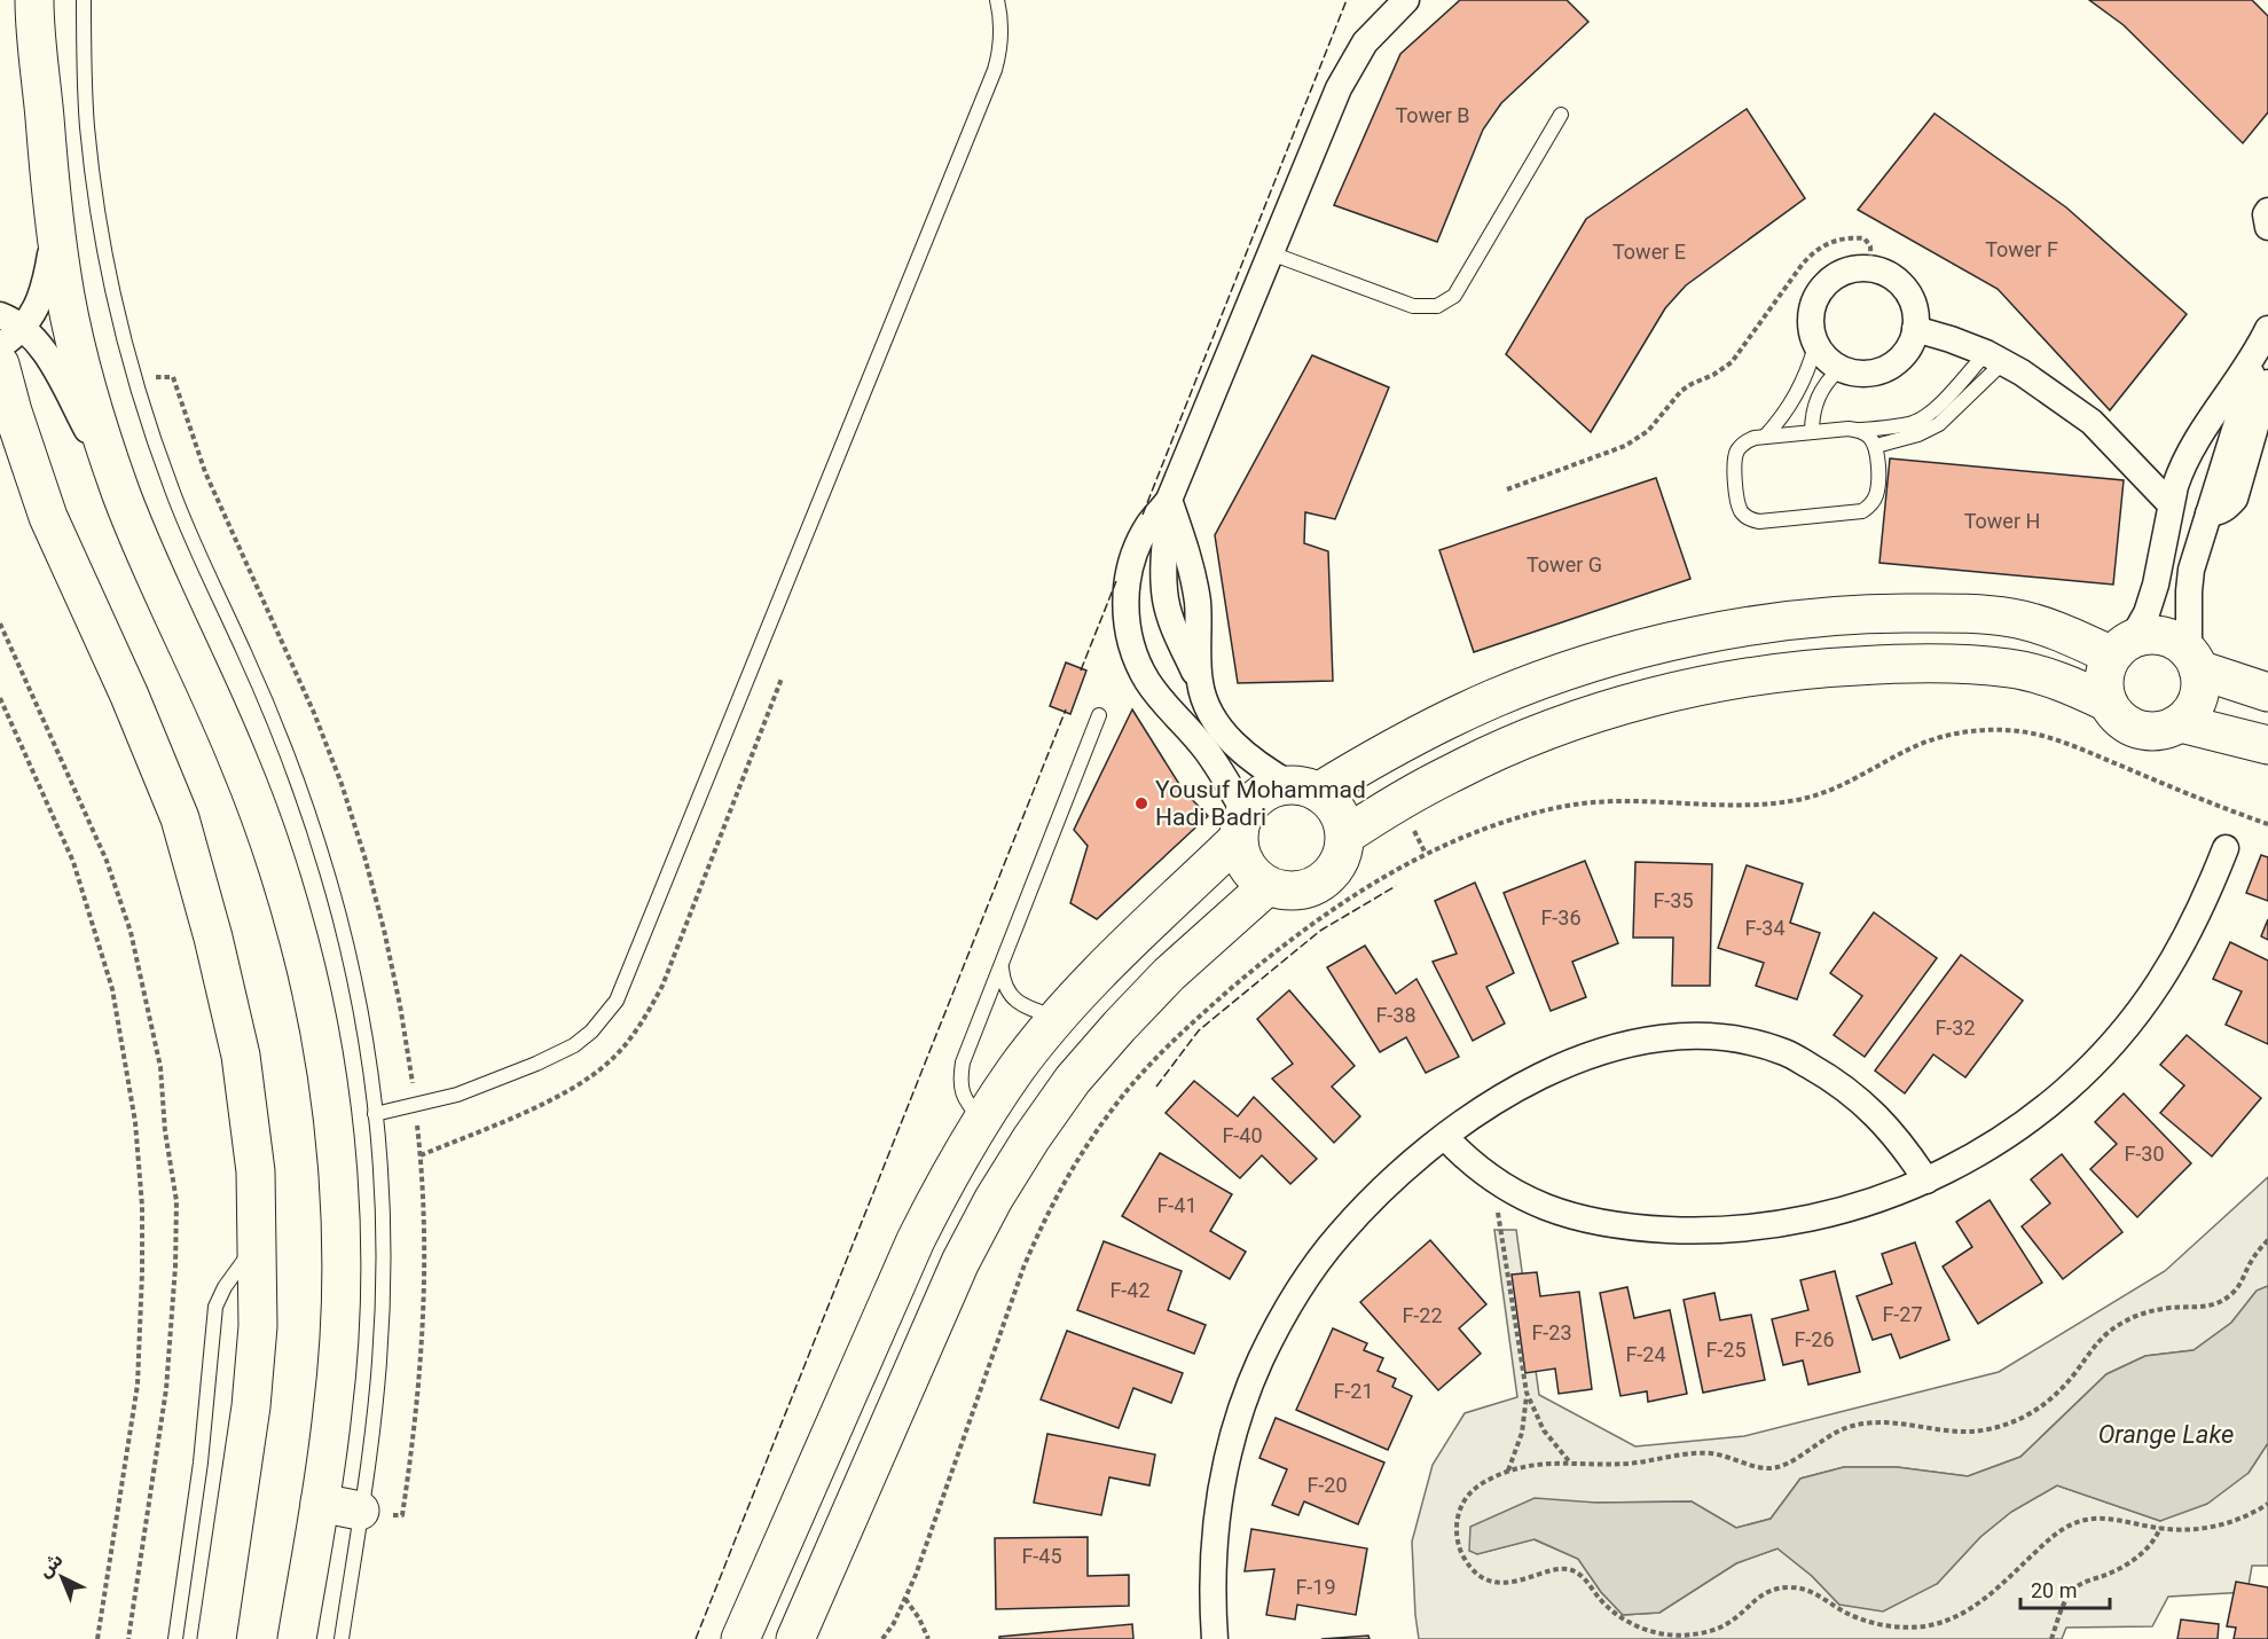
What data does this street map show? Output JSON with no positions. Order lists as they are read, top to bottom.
{
  "water": ["Orange Lake"],
  "places": ["Yousuf Mohammad Hadi Badri"],
  "house_numbers": [
    "Tower B",
    "Tower F",
    "Tower E",
    "Tower H",
    "Tower G",
    "F-35",
    "F-36",
    "F-34",
    "F-38",
    "F-32",
    "F-40",
    "F-30",
    "F-41",
    "F-42",
    "F-27",
    "F-22",
    "F-23",
    "F-26",
    "F-25",
    "F-24",
    "F-21",
    "F-20",
    "F-45",
    "F-19"
  ],
  "scale_bar": "20 m",
  "north": "top left"
}
